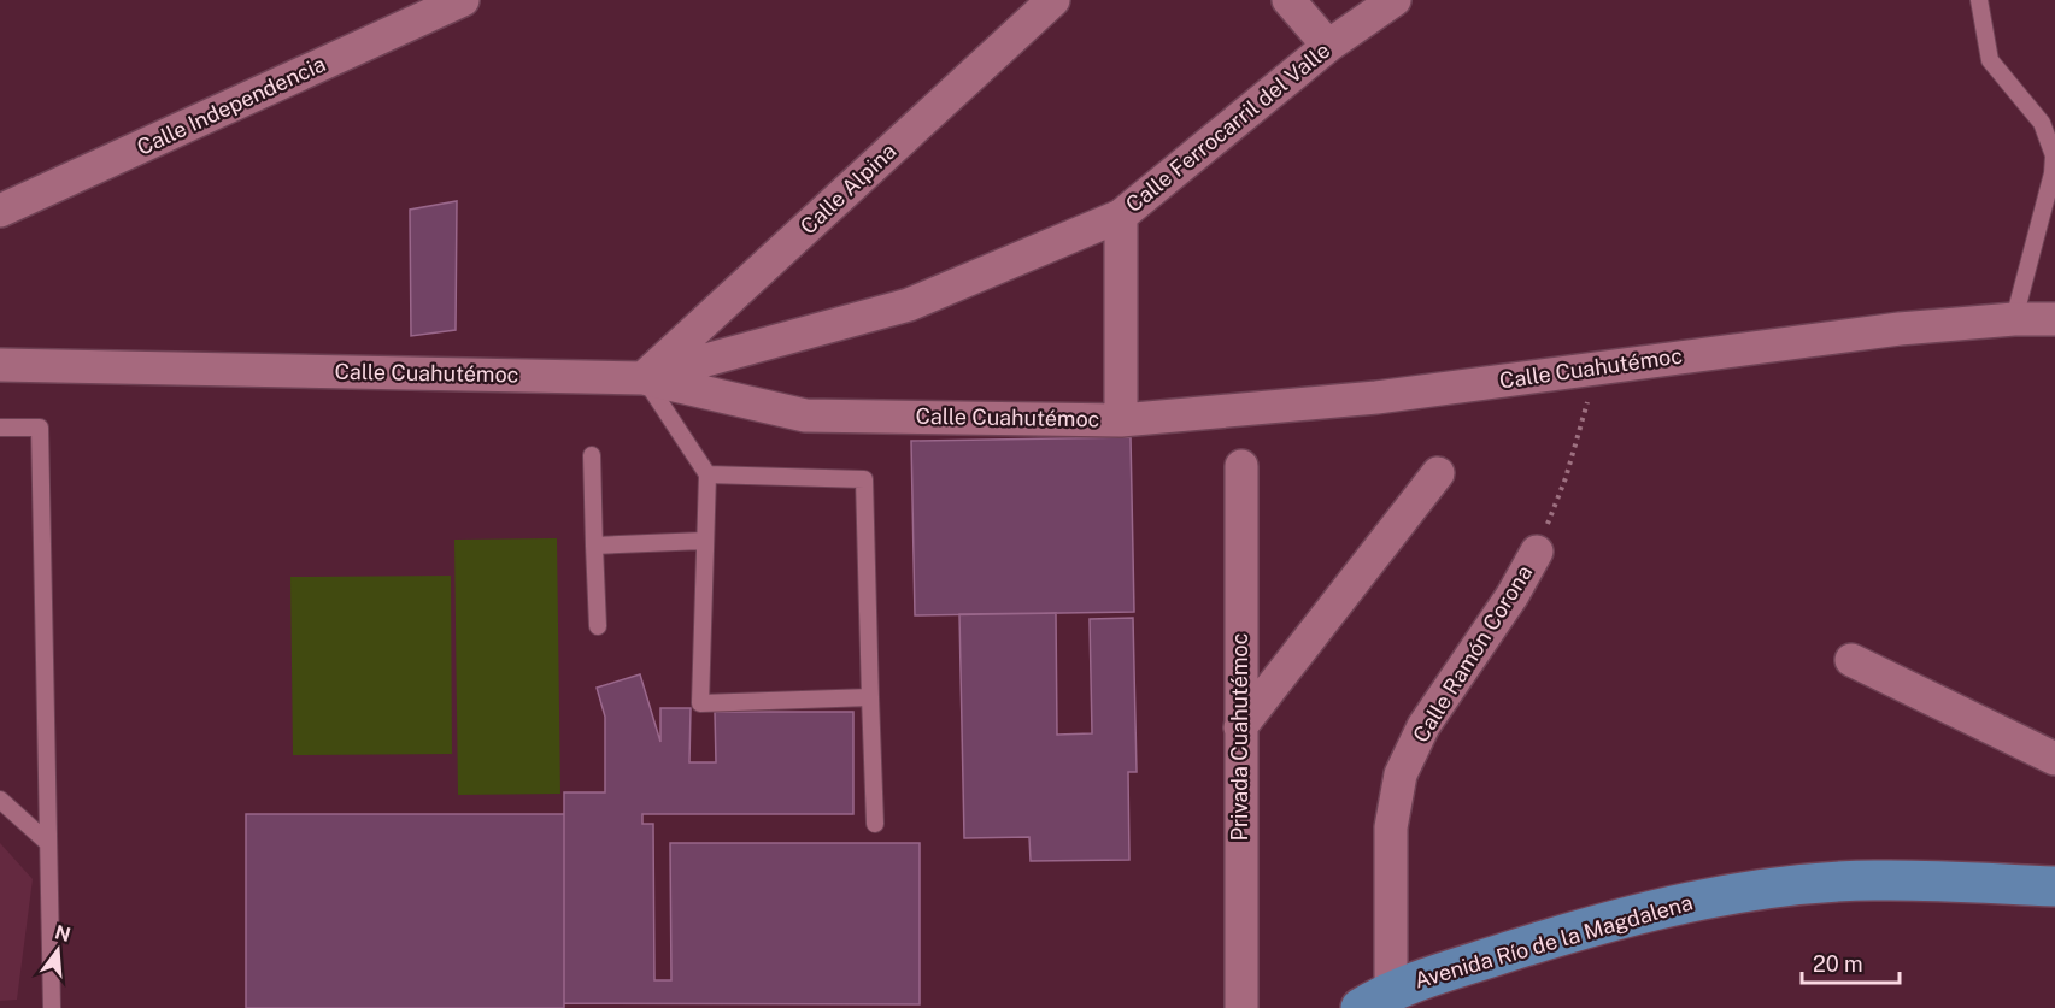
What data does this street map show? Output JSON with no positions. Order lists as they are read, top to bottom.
{
  "streets": {
    "main road": ["Avenida Río de la Magdalena"],
    "street": [
      "Calle Independencia",
      "Calle Ferrocarril del Valle",
      "Calle Alpina",
      "Calle Cuahutémoc",
      "Calle Ramón Corona",
      "Privada Cuahutémoc"
    ]
  },
  "crossings": [
    ["Calle Ferrocarril del Valle", "Calle Alpina"],
    ["Calle Ferrocarril del Valle", "Calle Cuahutémoc"],
    ["Calle Alpina", "Calle Cuahutémoc"],
    ["Calle Cuahutémoc", "Calle Ramón Corona"],
    ["Calle Ramón Corona", "Avenida Río de la Magdalena"]
  ],
  "scale_bar": "20 m",
  "north": "top"
}
